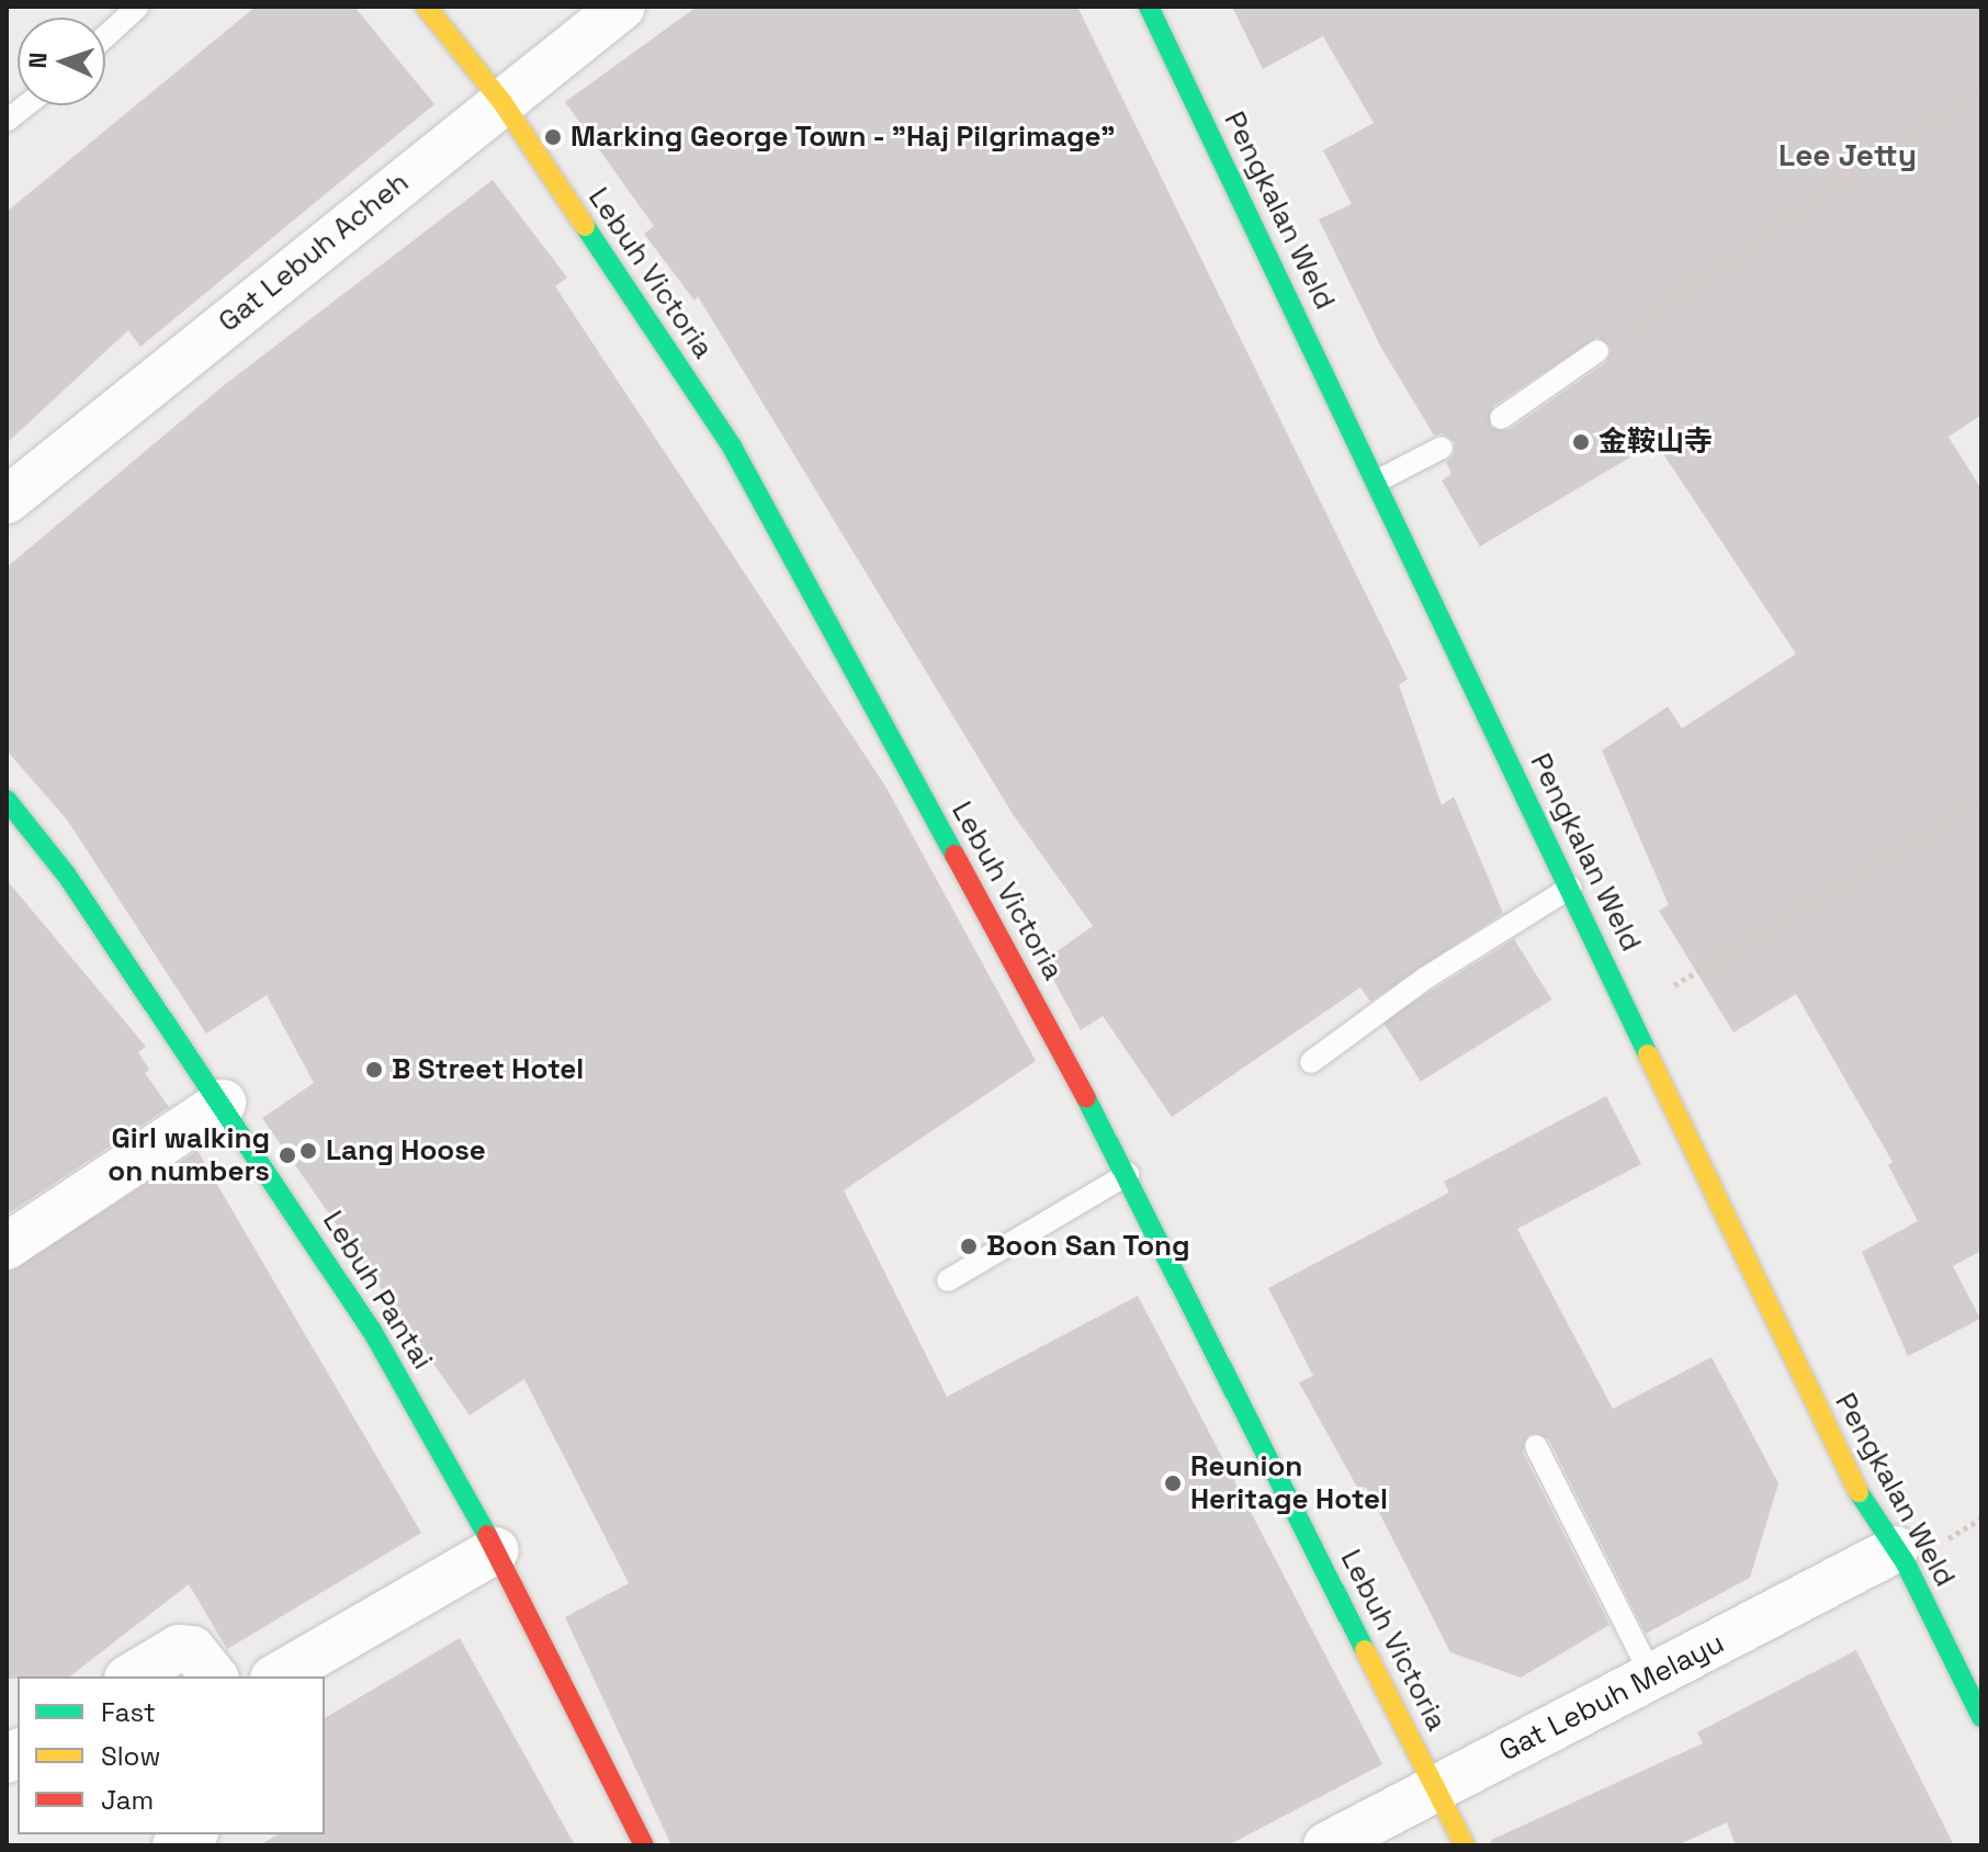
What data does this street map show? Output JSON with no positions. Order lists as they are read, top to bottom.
{
  "streets": {
    "street": [
      "Pengkalan Weld",
      "Gat Lebuh Acheh",
      "Lebuh Victoria",
      "Lebuh Pantai",
      "Gat Lebuh Melayu"
    ]
  },
  "crossings": [
    ["Pengkalan Weld", "Gat Lebuh Melayu"],
    ["Gat Lebuh Acheh", "Lebuh Victoria"],
    ["Lebuh Victoria", "Gat Lebuh Melayu"]
  ],
  "districts": ["Lee Jetty"],
  "places": [
    "Marking George Town - \"Haj Pilgrimage\"",
    "金鞍山寺",
    "B Street Hotel",
    "Lang Hoose",
    "Girl walking on numbers",
    "Boon San Tong",
    "Reunion Heritage Hotel"
  ],
  "legend": ["Fast", "Slow", "Jam"],
  "north": "left"
}
